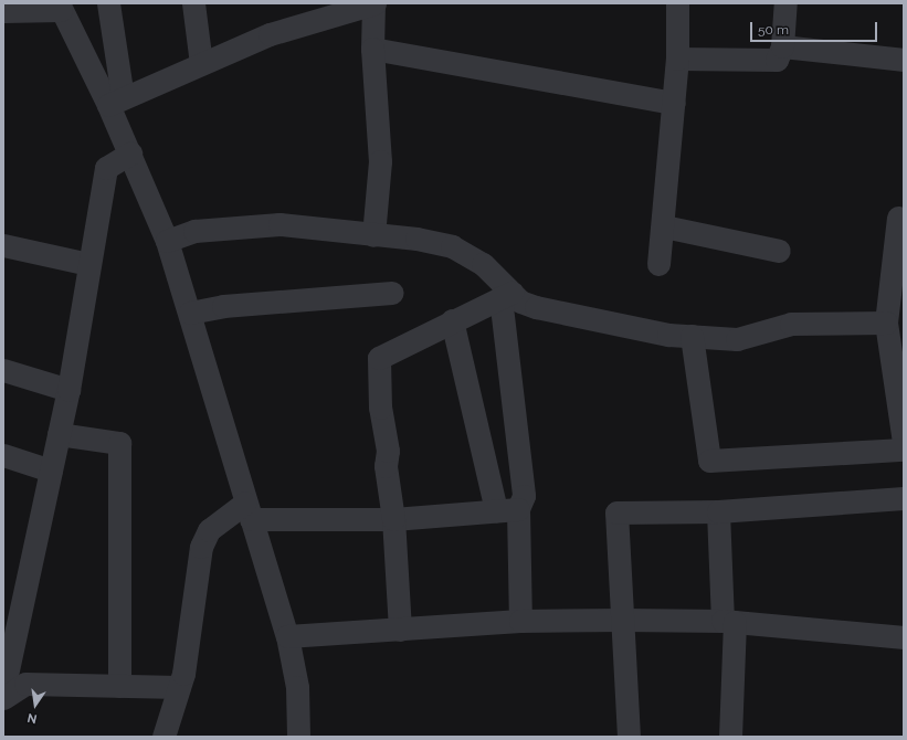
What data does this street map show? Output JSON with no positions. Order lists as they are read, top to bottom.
{
  "scale_bar": "50 m",
  "north": "bottom"
}
